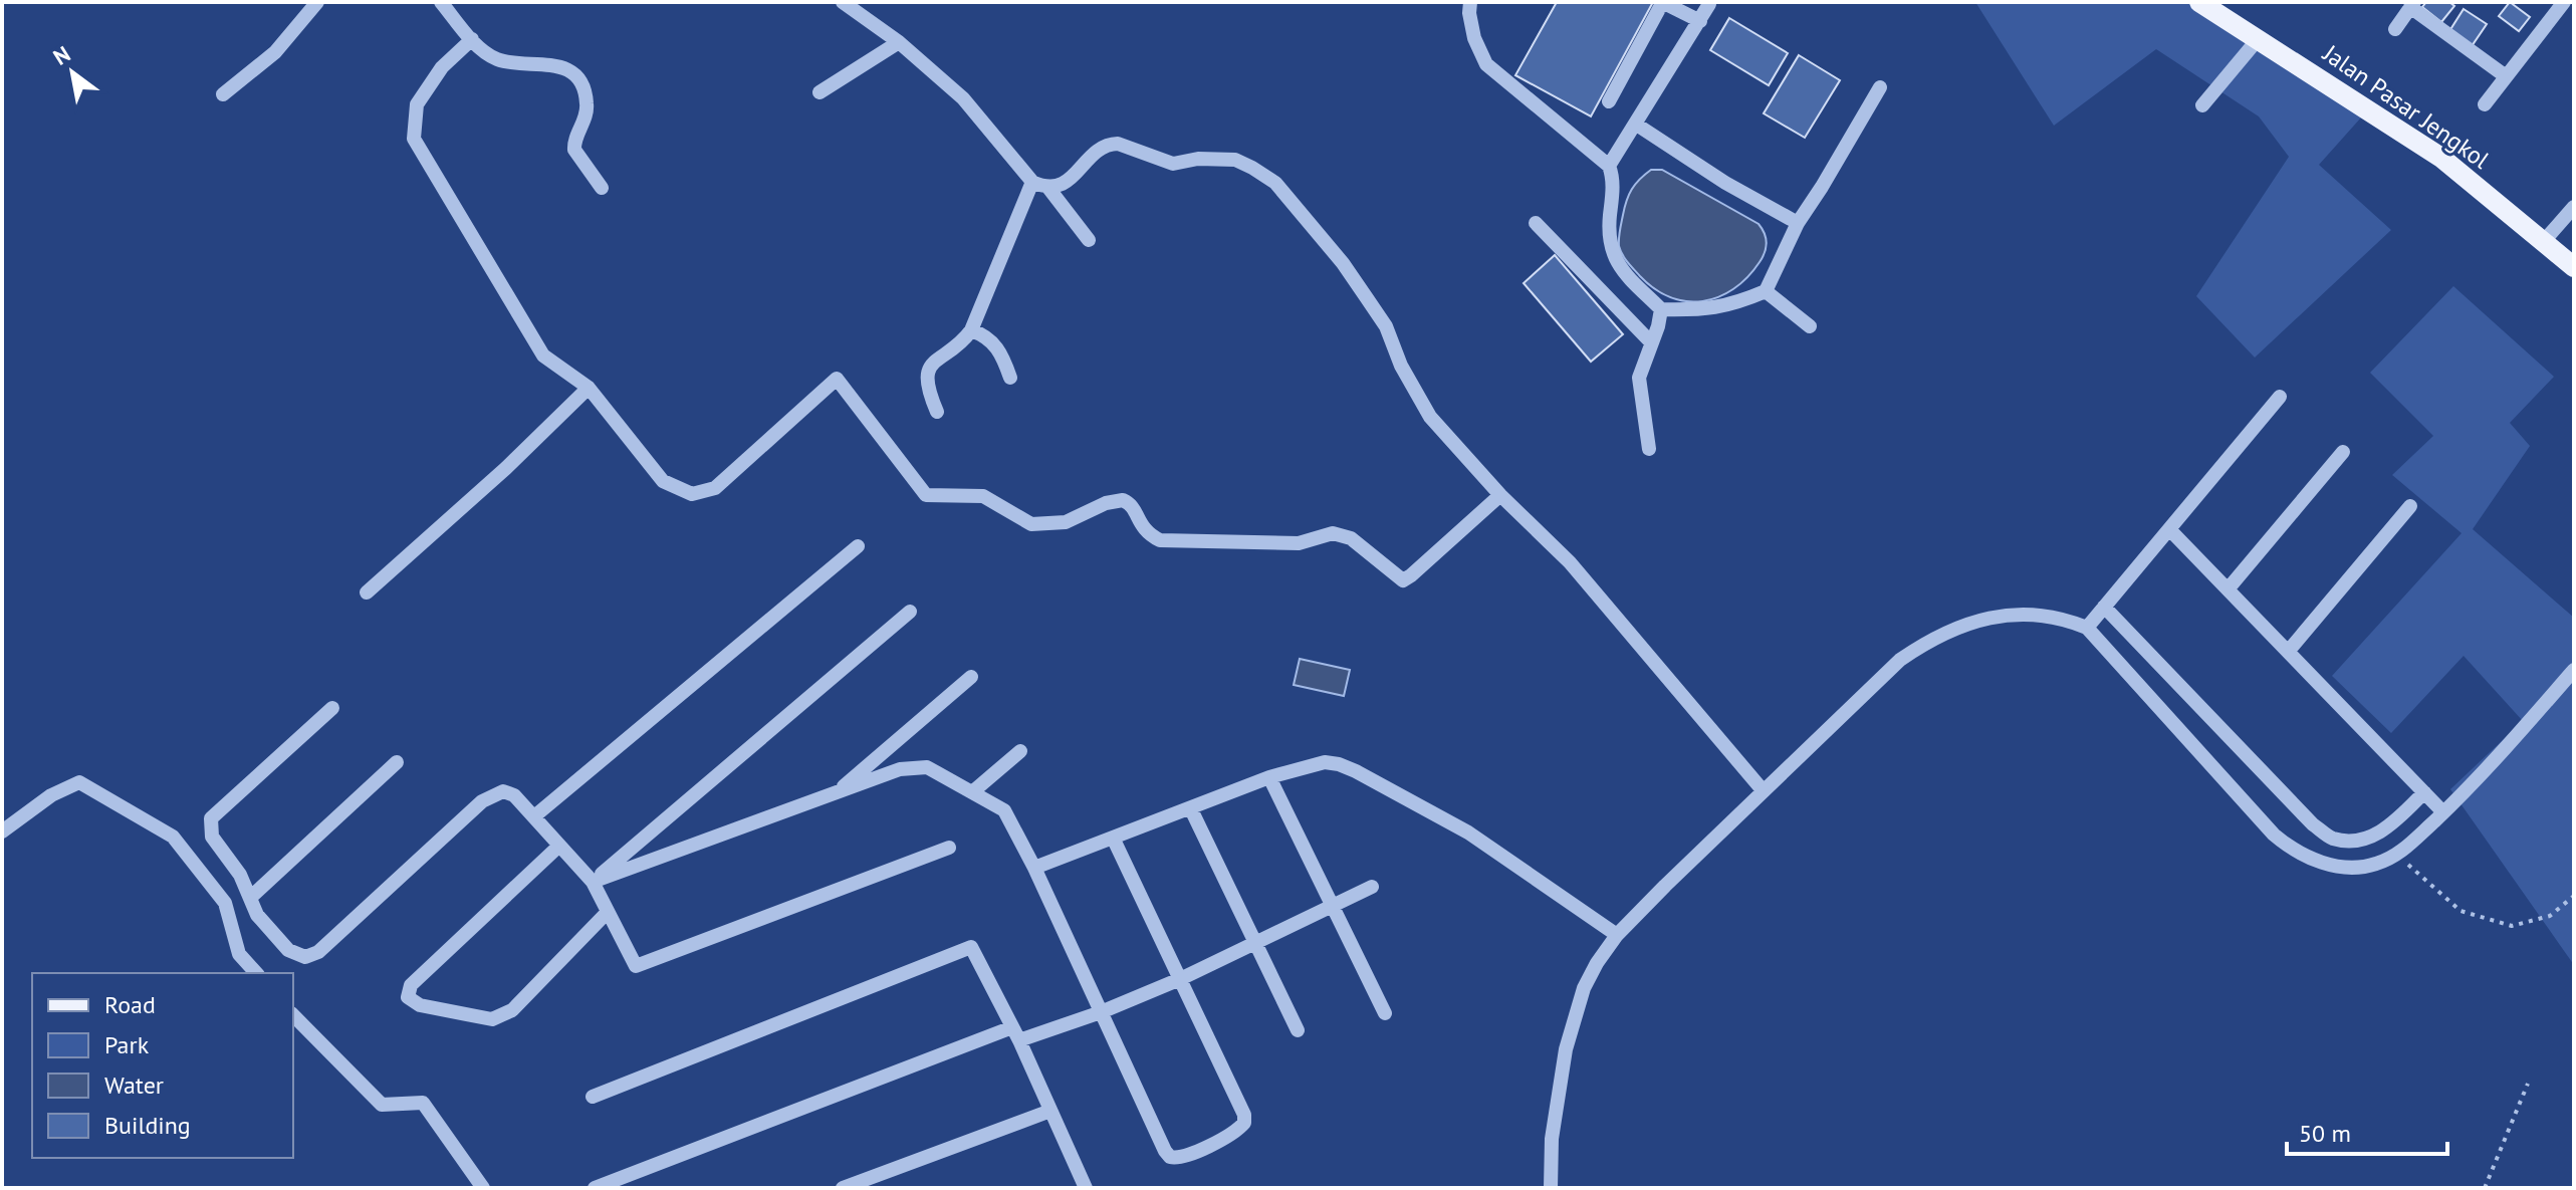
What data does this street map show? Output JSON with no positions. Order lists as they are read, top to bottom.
{
  "streets": {
    "main road": ["Jalan Pasar Jengkol"]
  },
  "legend": [
    "Road",
    "Park",
    "Water",
    "Building"
  ],
  "scale_bar": "50 m",
  "north": "top left"
}
